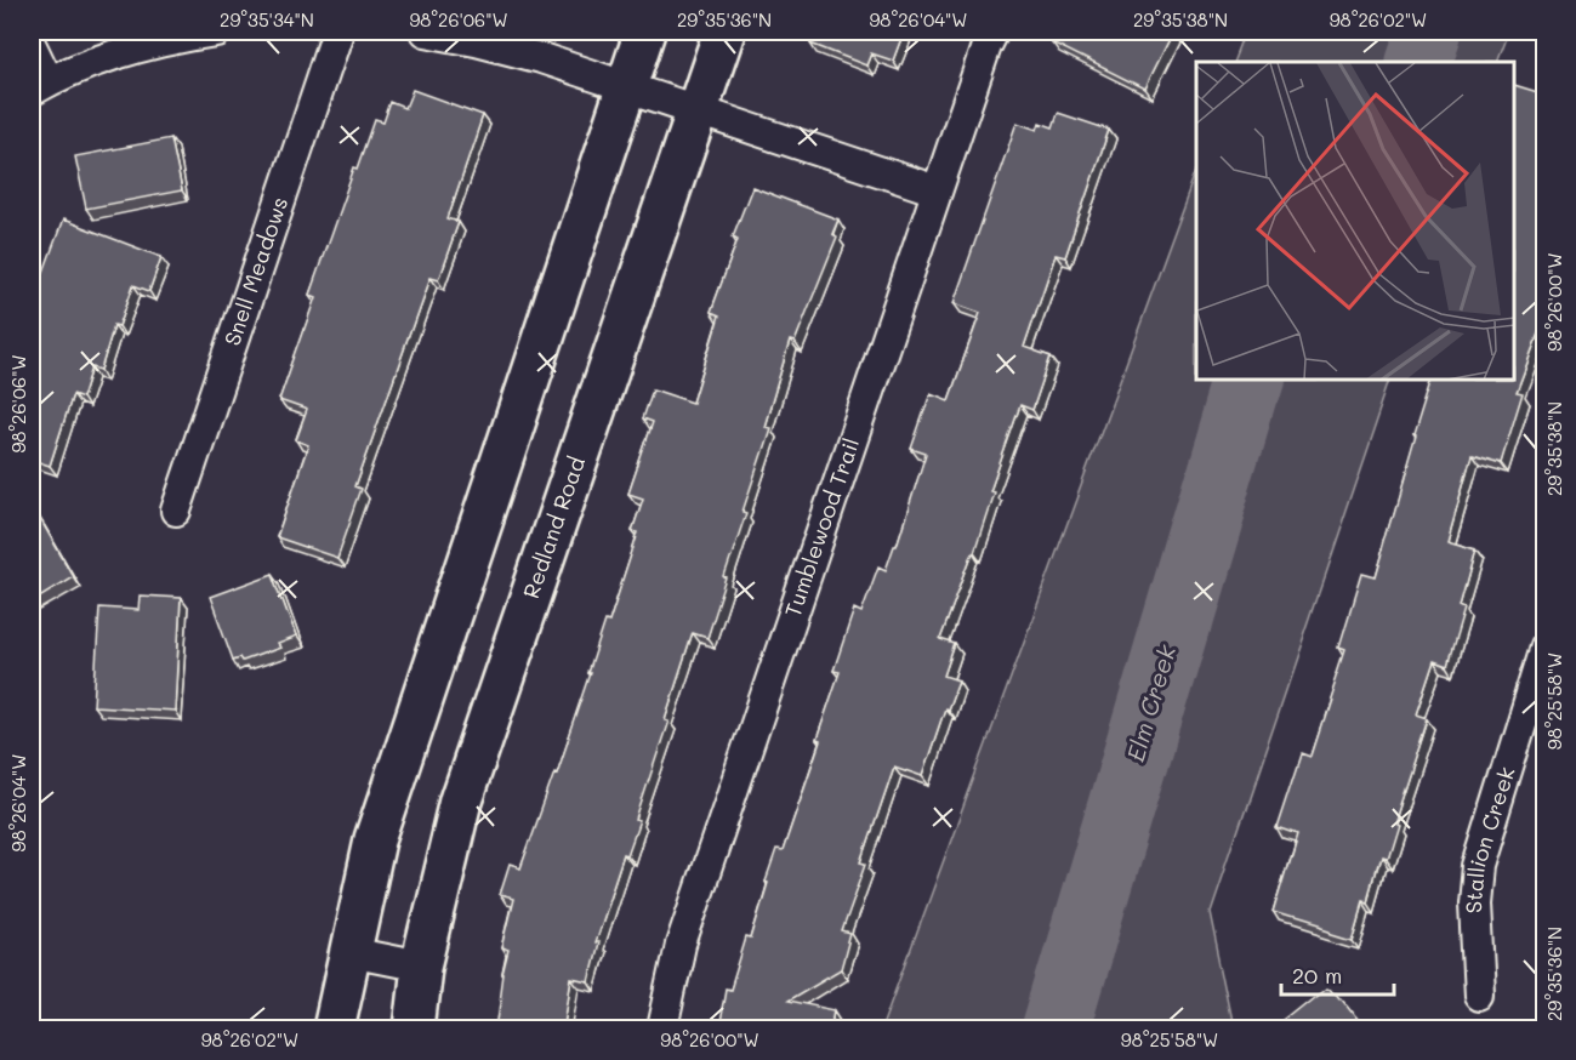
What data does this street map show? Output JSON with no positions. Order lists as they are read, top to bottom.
{
  "streets": {
    "main road": ["Redland Road"],
    "street": ["Snell Meadows", "Tumblewood Trail", "Stallion Creek"]
  },
  "water": ["Elm Creek"],
  "scale_bar": "20 m",
  "coordinates": [
    "29°35'34\"N",
    "98°26'06\"W",
    "29°35'36\"N",
    "98°26'04\"W",
    "29°35'38\"N",
    "98°26'02\"W",
    "98°26'00\"W",
    "98°25'58\"W"
  ]
}
